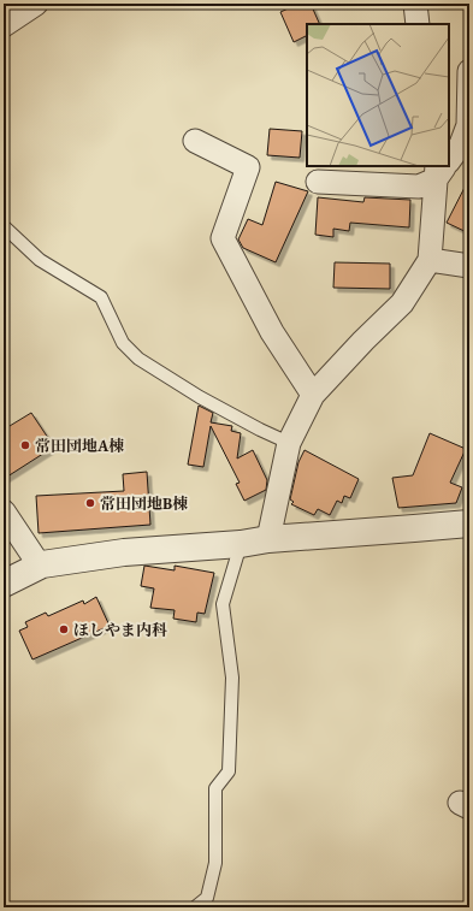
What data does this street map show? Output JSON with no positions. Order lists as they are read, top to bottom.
{
  "places": ["常田団地A棟", "常田団地B棟", "ほしやま内科"]
}
